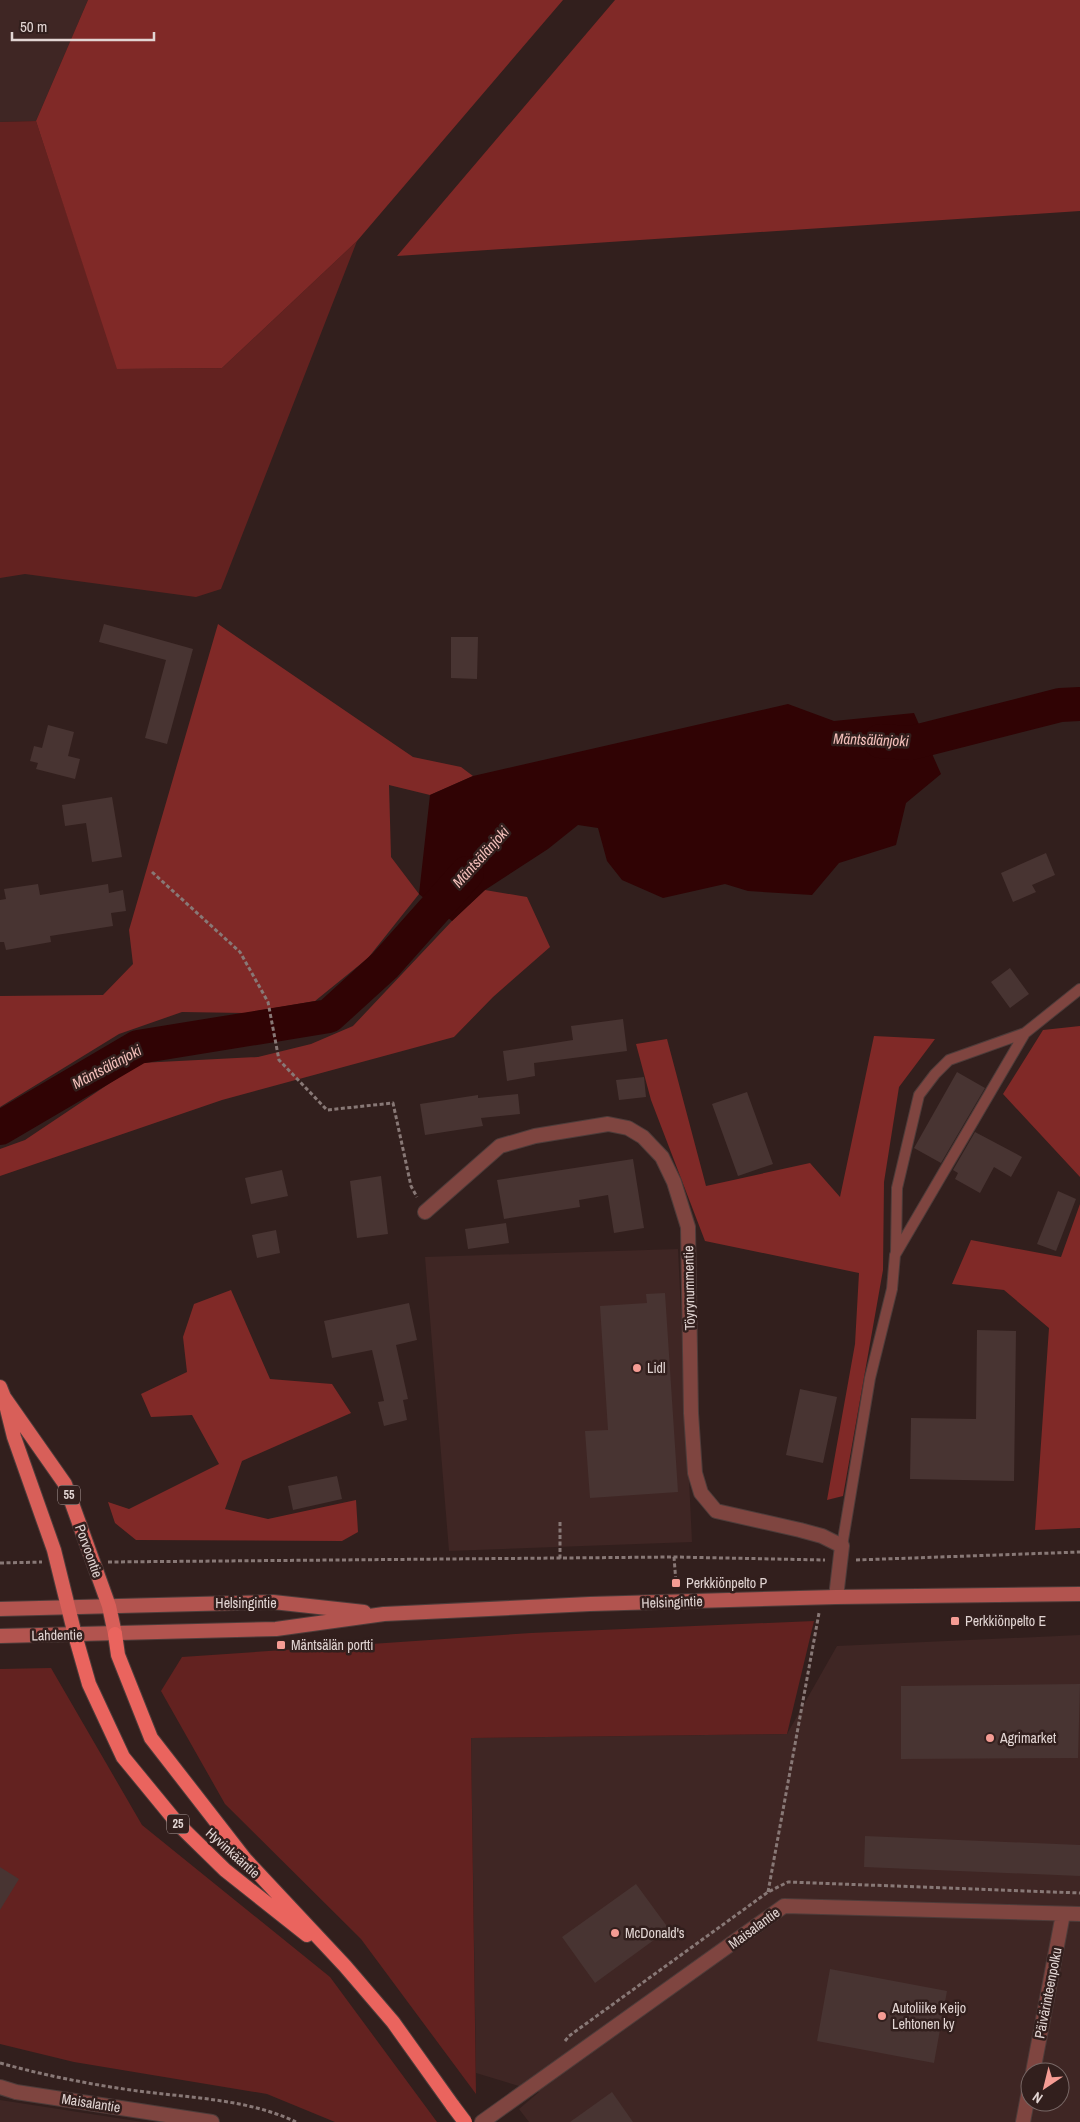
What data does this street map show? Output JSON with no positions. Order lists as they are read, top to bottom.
{
  "streets": {
    "highway": ["25", "Hyvinkääntie"],
    "main road": [
      "55",
      "Porvoontie",
      "Helsingintie",
      "Lahdentie"
    ],
    "street": ["Töyrynummentie", "Maisalantie", "Päivärinteenpolku"]
  },
  "crossings": [
    ["Porvoontie", "Helsingintie"],
    ["Porvoontie", "Lahdentie"],
    ["Porvoontie", "Hyvinkääntie"],
    ["Helsingintie", "Lahdentie"],
    ["Helsingintie", "Hyvinkääntie"],
    ["Lahdentie", "Hyvinkääntie"],
    ["Maisalantie", "Päivärinteenpolku"]
  ],
  "water": ["Mäntsälänjoki"],
  "places": {
    "other": [
      "Lidl",
      "Agrimarket",
      "McDonald's",
      "Autoliike Keijo Lehtonen ky"
    ],
    "transit": ["Perkkiönpelto P", "Perkkiönpelto E", "Mäntsälän portti"]
  },
  "scale_bar": "50 m",
  "north": "bottom left"
}
